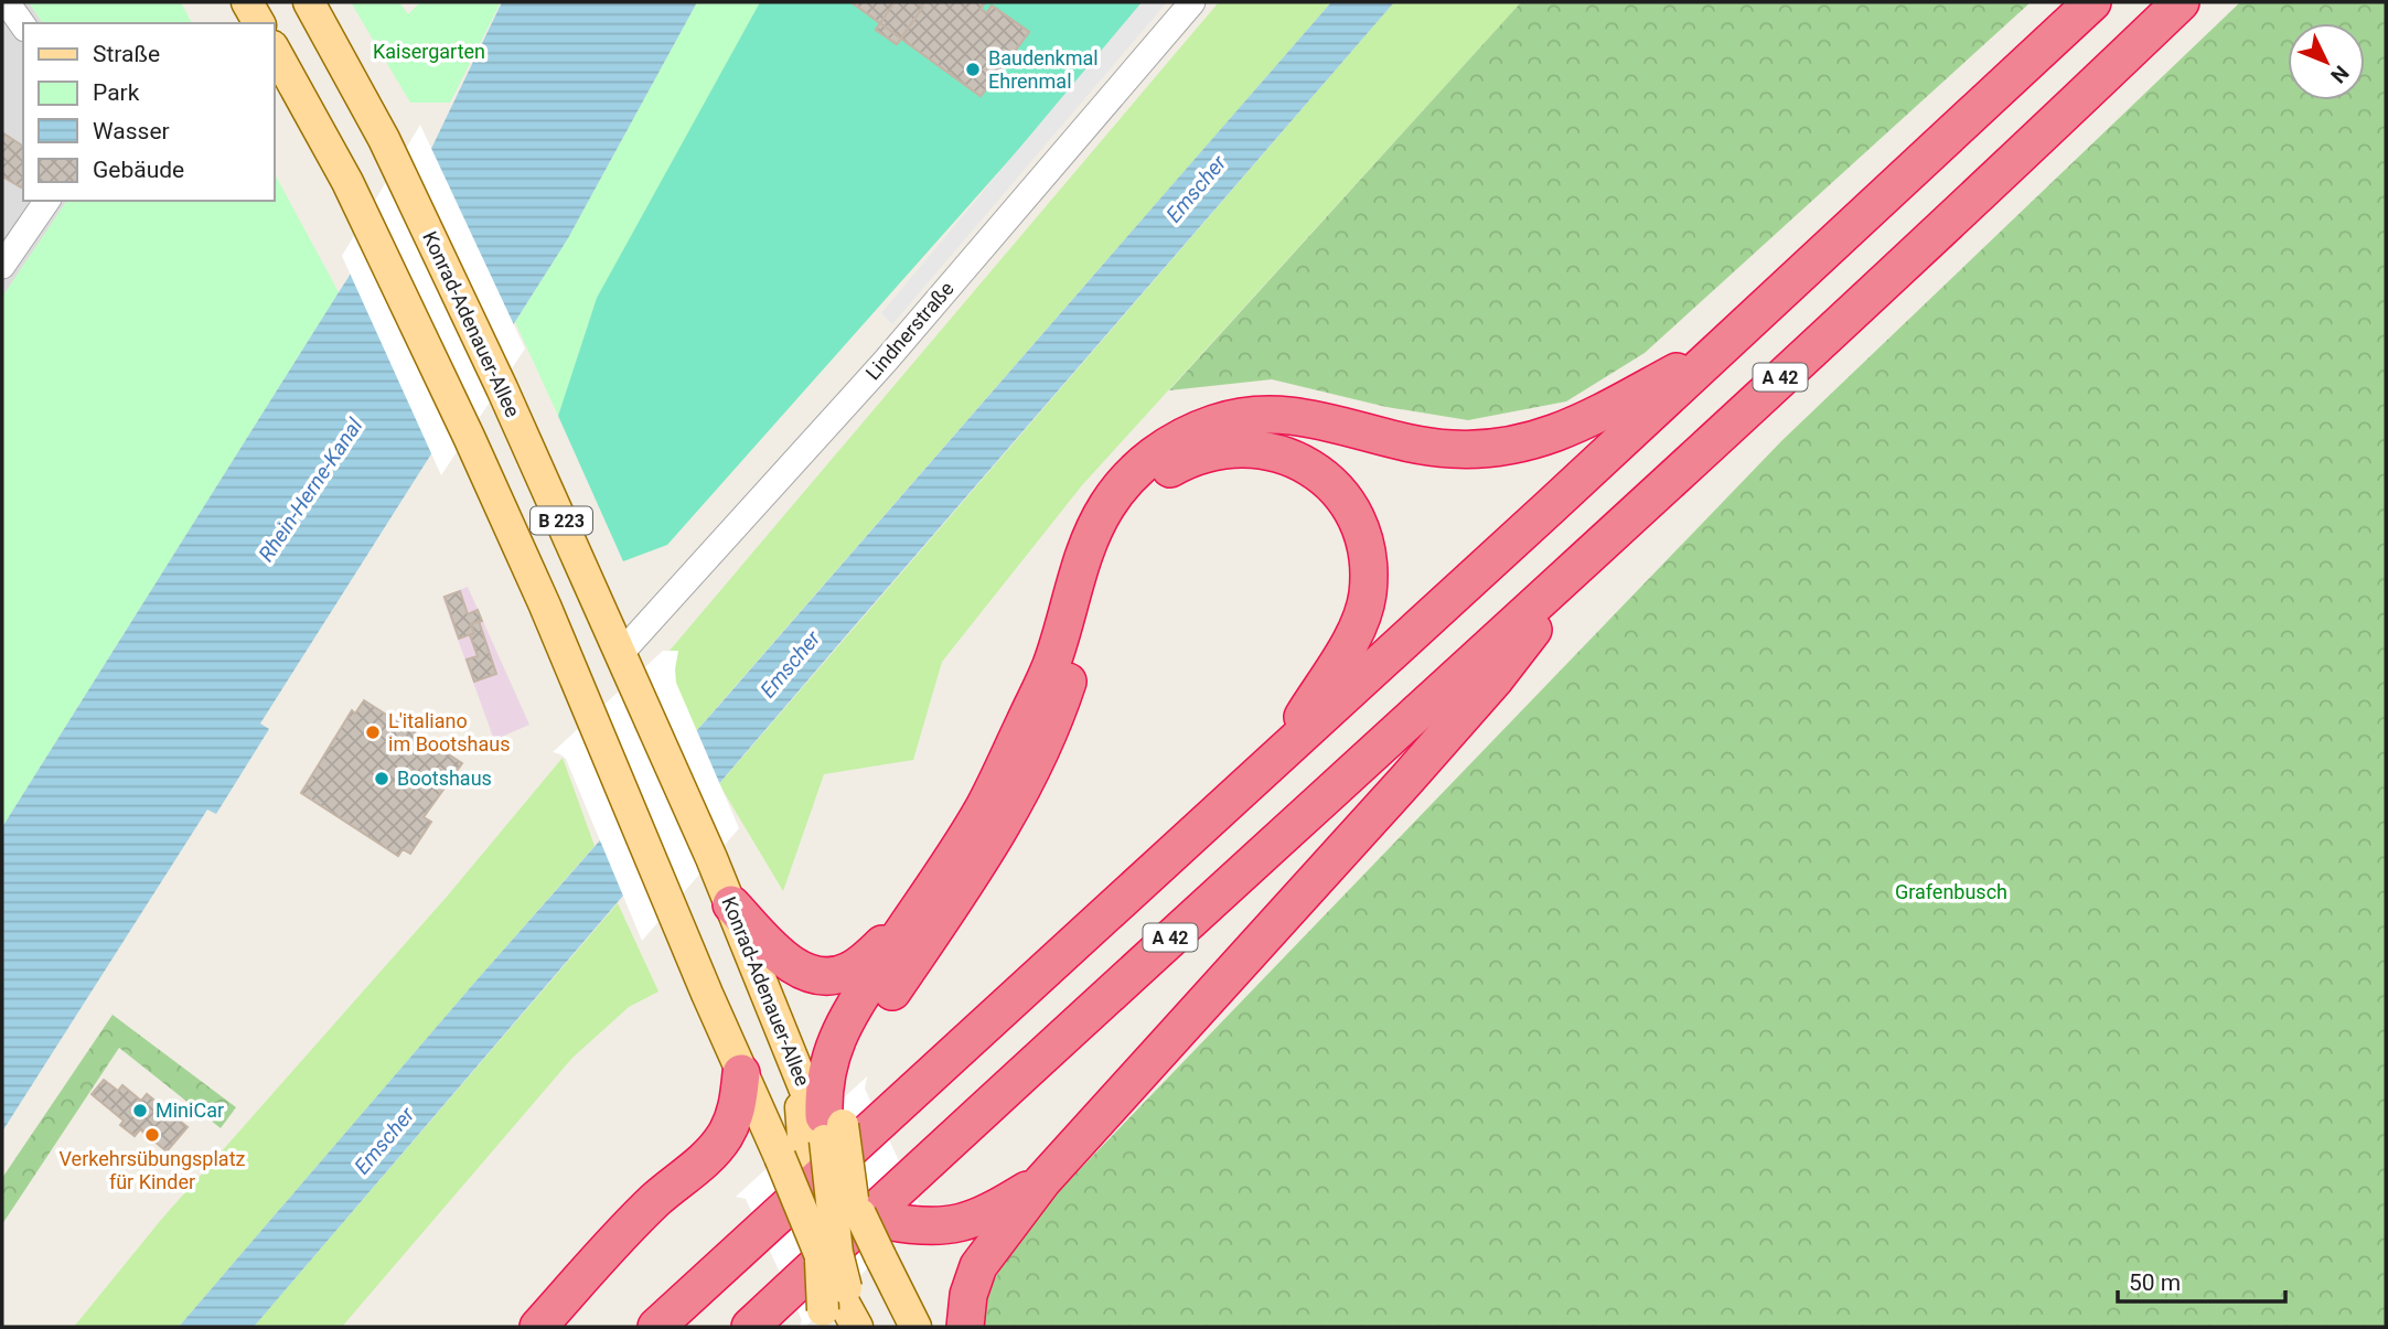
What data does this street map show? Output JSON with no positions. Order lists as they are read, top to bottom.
{
  "streets": {
    "highway": ["A 42"],
    "main road": ["Konrad-Adenauer-Allee", "B 223"],
    "street": ["Lindnerstraße"]
  },
  "crossings": [
    ["Konrad-Adenauer-Allee", "Lindnerstraße"]
  ],
  "water": ["Emscher", "Rhein-Herne-Kanal"],
  "parks": ["Kaisergarten", "Grafenbusch"],
  "places": [
    "Baudenkmal Ehrenmal",
    "L'italiano im Bootshaus",
    "Bootshaus",
    "MiniCar",
    "Verkehrsübungsplatz für Kinder"
  ],
  "legend": [
    "Straße",
    "Park",
    "Wasser",
    "Gebäude"
  ],
  "scale_bar": "50 m",
  "north": "bottom right"
}
